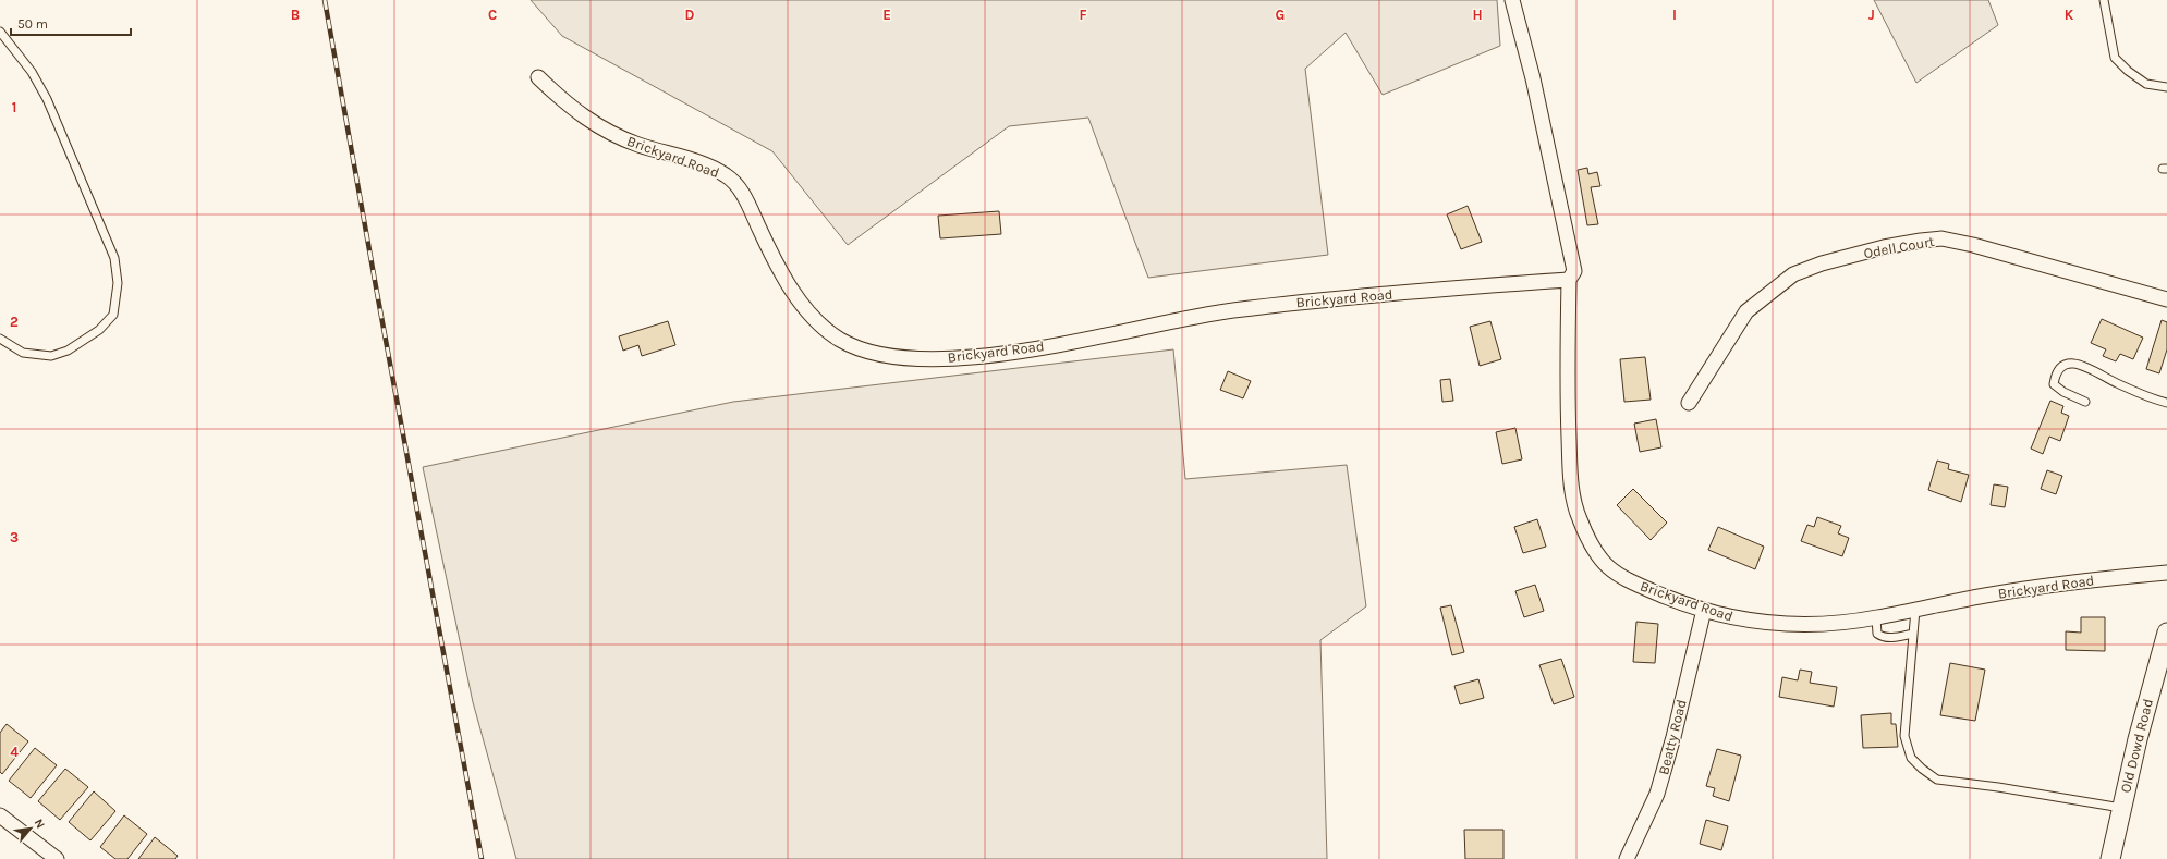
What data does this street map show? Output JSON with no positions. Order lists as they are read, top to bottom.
{
  "streets": {
    "street": [
      "Brickyard Road",
      "Odell Court",
      "Beatty Road",
      "Old Dowd Road"
    ]
  },
  "crossings": [
    ["Brickyard Road", "Beatty Road"]
  ],
  "scale_bar": "50 m",
  "north": "top right",
  "grid": {
    "columns": [
      "B",
      "C",
      "D",
      "E",
      "F",
      "G",
      "H",
      "I",
      "J",
      "K"
    ],
    "rows": [
      "1",
      "2",
      "3",
      "4"
    ]
  }
}
